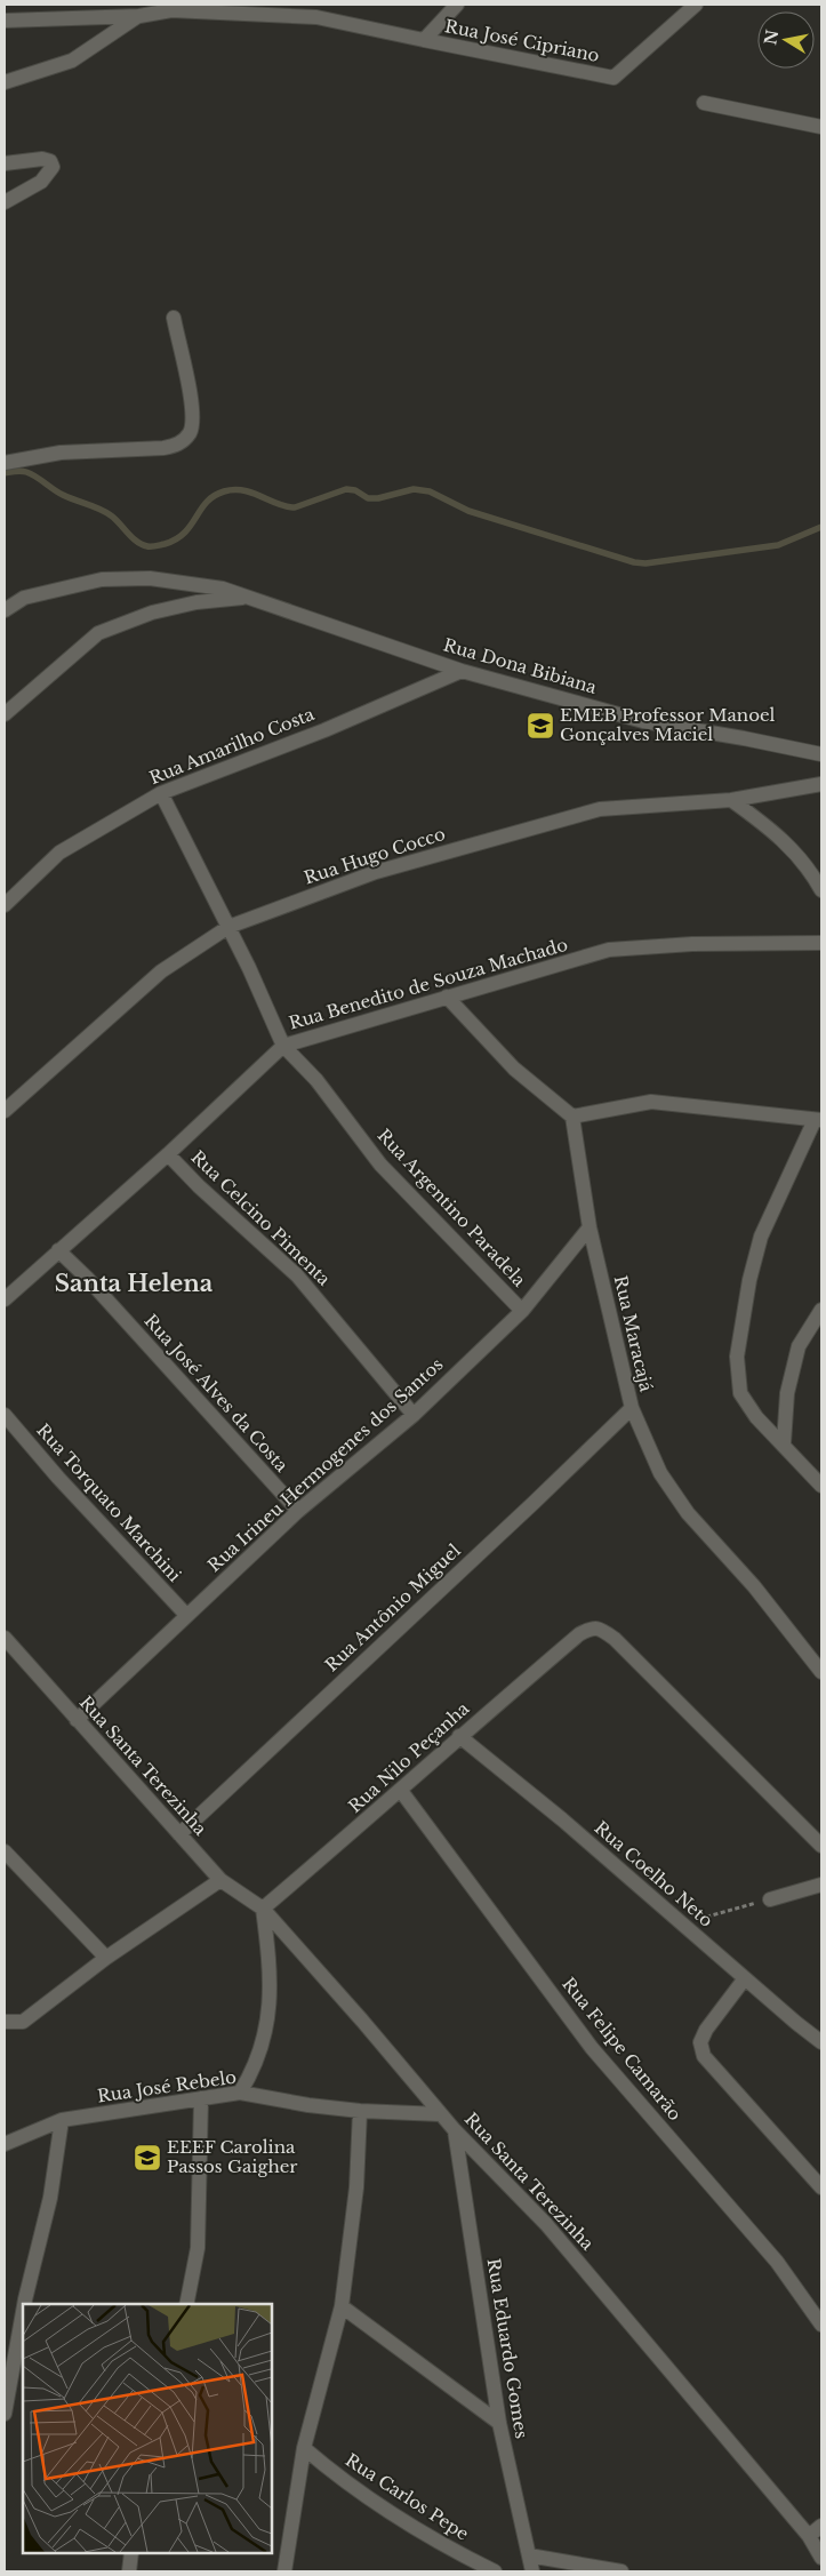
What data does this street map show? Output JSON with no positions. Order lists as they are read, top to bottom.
{
  "streets": {
    "street": [
      "Rua José Cipriano",
      "Rua Dona Bibiana",
      "Rua Amarilho Costa",
      "Rua Hugo Cocco",
      "Rua Benedito de Souza Machado",
      "Rua Argentino Paradela",
      "Rua Celcino Pimenta",
      "Rua Maracajá",
      "Rua José Alves da Costa",
      "Rua Irineu Hermogenes dos Santos",
      "Rua Torquato Marchini",
      "Rua Antônio Miguel",
      "Rua Nilo Peçanha",
      "Rua Santa Terezinha",
      "Rua Coelho Neto",
      "Rua Felipe Camarão",
      "Rua José Rebelo",
      "Rua Eduardo Gomes",
      "Rua Carlos Pepe"
    ]
  },
  "crossings": [
    ["Rua Dona Bibiana", "Rua Amarilho Costa"],
    ["Rua Amarilho Costa", "Rua Argentino Paradela"],
    ["Rua Hugo Cocco", "Rua Argentino Paradela"],
    ["Rua Benedito de Souza Machado", "Rua Argentino Paradela"],
    ["Rua Benedito de Souza Machado", "Rua Celcino Pimenta"],
    ["Rua Benedito de Souza Machado", "Rua José Alves da Costa"],
    ["Rua Argentino Paradela", "Rua Irineu Hermogenes dos Santos"],
    ["Rua Celcino Pimenta", "Rua Irineu Hermogenes dos Santos"],
    ["Rua Maracajá", "Rua Irineu Hermogenes dos Santos"],
    ["Rua Maracajá", "Rua Antônio Miguel"],
    ["Rua José Alves da Costa", "Rua Irineu Hermogenes dos Santos"],
    ["Rua Irineu Hermogenes dos Santos", "Rua Torquato Marchini"],
    ["Rua Irineu Hermogenes dos Santos", "Rua Santa Terezinha"],
    ["Rua Antônio Miguel", "Rua Santa Terezinha"],
    ["Rua Nilo Peçanha", "Rua Santa Terezinha"],
    ["Rua Nilo Peçanha", "Rua Coelho Neto"],
    ["Rua Nilo Peçanha", "Rua Felipe Camarão"],
    ["Rua Santa Terezinha", "Rua José Rebelo"],
    ["Rua Santa Terezinha", "Rua Eduardo Gomes"]
  ],
  "districts": ["Santa Helena"],
  "places": {
    "school or university": ["EMEB Professor Manoel Gonçalves Maciel", "EEEF Carolina Passos Gaigher"]
  },
  "north": "left"
}
